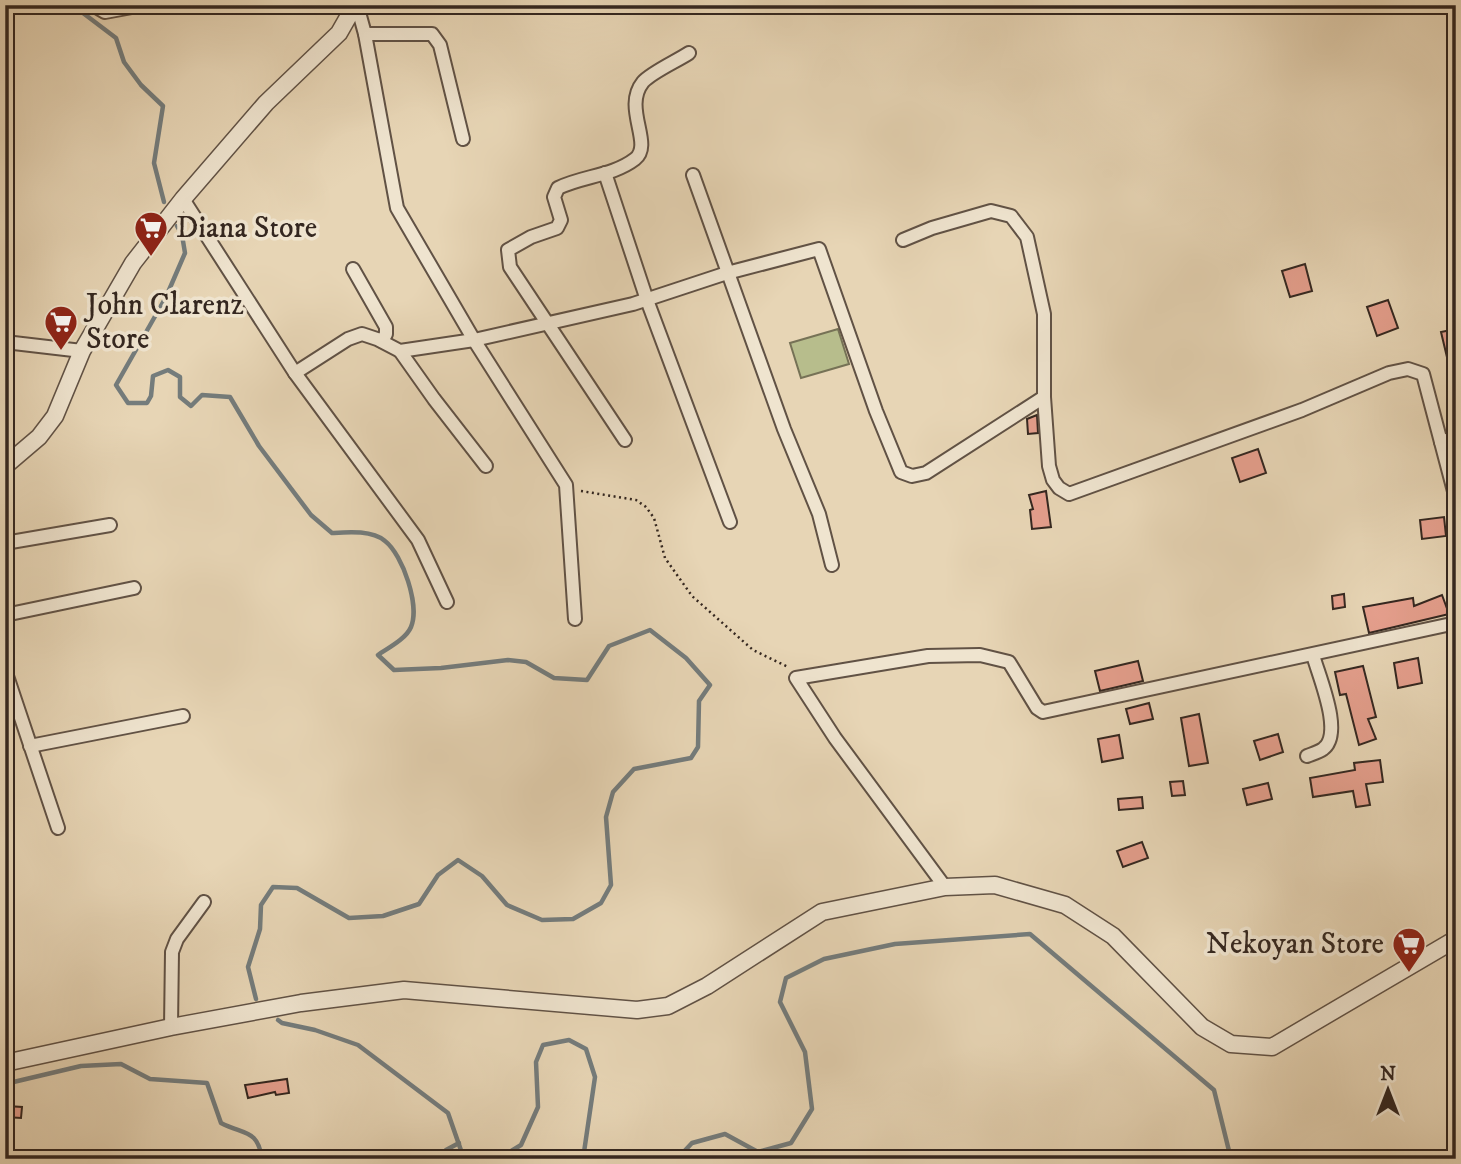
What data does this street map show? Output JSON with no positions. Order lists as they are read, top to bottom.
{
  "places": {
    "supermarket": ["Diana Store", "John Clarenz Store", "Nekoyan Store"]
  },
  "north": "top"
}
